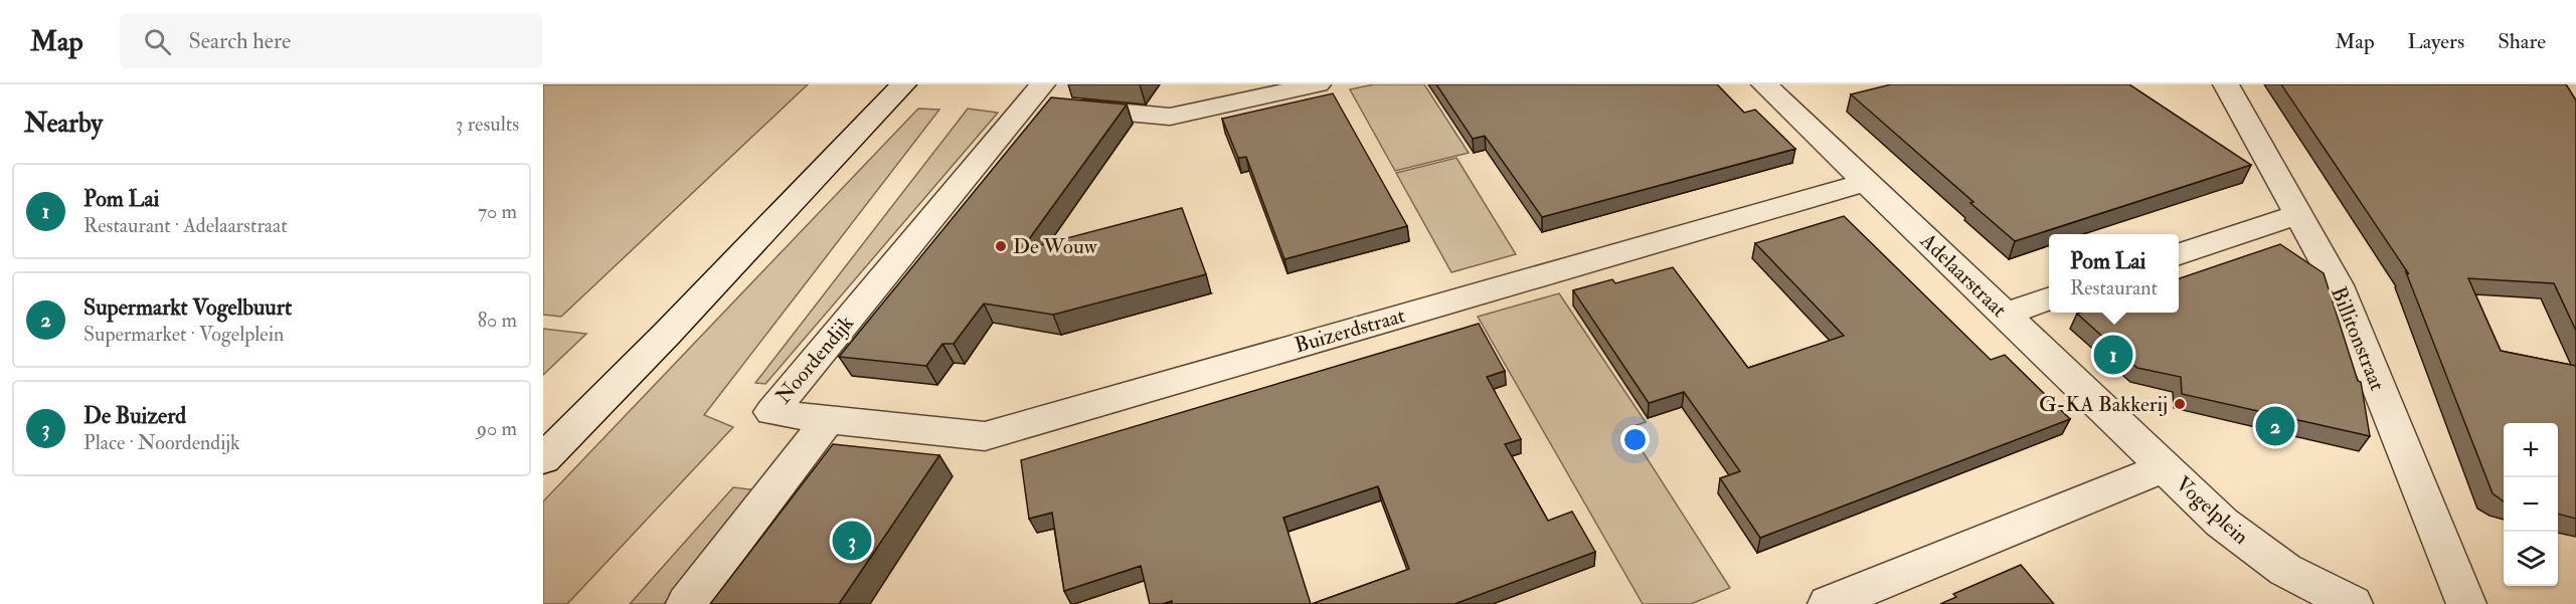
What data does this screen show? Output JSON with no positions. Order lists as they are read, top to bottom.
{
  "streets": {
    "street": [
      "Adelaarstraat",
      "Buizerdstraat",
      "Billitonstraat",
      "Noordendijk",
      "Vogelplein"
    ]
  },
  "crossings": [
    ["Adelaarstraat", "Buizerdstraat"],
    ["Adelaarstraat", "Vogelplein"],
    ["Buizerdstraat", "Noordendijk"]
  ],
  "places": ["De Wouw", "G-KA Bakkerij"],
  "page": {
    "header": "Map",
    "search": "Search here",
    "nav": ["Map", "Layers", "Share"],
    "heading": ["Nearby", "3 results"],
    "list": [
      {
        "mark": "1",
        "name": "Pom Lai",
        "note": "Restaurant · Adelaarstraat",
        "value": "70 m"
      },
      {
        "mark": "2",
        "name": "Supermarkt Vogelbuurt",
        "note": "Supermarket · Vogelplein",
        "value": "80 m"
      },
      {
        "mark": "3",
        "name": "De Buizerd",
        "note": "Place · Noordendijk",
        "value": "90 m"
      }
    ],
    "popup": ["Pom Lai", "Restaurant"],
    "pins": ["1", "2", "3"],
    "map_buttons": ["+", "−"]
  }
}
